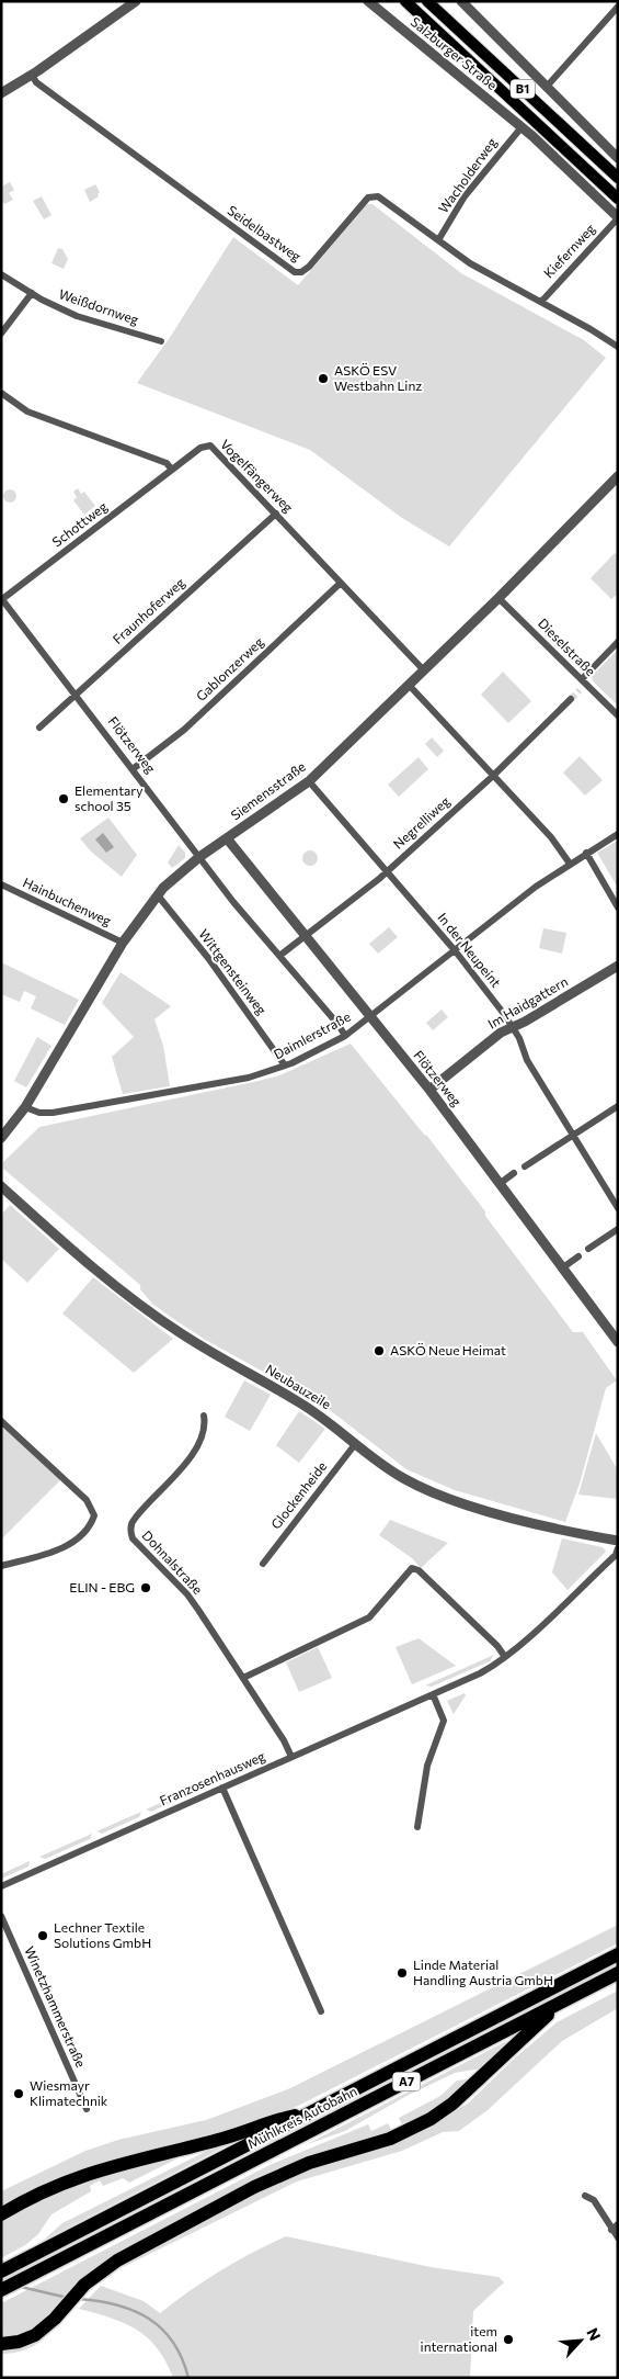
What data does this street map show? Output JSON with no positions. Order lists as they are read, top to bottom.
{
  "streets": {
    "highway": ["A7", "Mühlkreis Autobahn"],
    "main road": ["Salzburger Straße", "B1"],
    "street": [
      "Wacholderweg",
      "Seidelbastweg",
      "Kiefernweg",
      "Weißdornweg",
      "Vogelfängerweg",
      "Schottweg",
      "Fraunhoferweg",
      "Dieselstraße",
      "Gablonzerweg",
      "Flötzerweg",
      "Siemensstraße",
      "Negrelliweg",
      "Hainbuchenweg",
      "In der Neupeint",
      "Wittgensteinweg",
      "Im Haidgattern",
      "Daimlerstraße",
      "Neubauzeile",
      "Glockenheide",
      "Dohnalstraße",
      "Franzosenhausweg",
      "Winetzhammerstraße"
    ]
  },
  "crossings": [
    ["Salzburger Straße", "Wacholderweg"],
    ["Salzburger Straße", "Kiefernweg"],
    ["Wacholderweg", "Seidelbastweg"],
    ["Seidelbastweg", "Kiefernweg"],
    ["Vogelfängerweg", "Schottweg"],
    ["Vogelfängerweg", "Fraunhoferweg"],
    ["Vogelfängerweg", "Gablonzerweg"],
    ["Vogelfängerweg", "Siemensstraße"],
    ["Schottweg", "Flötzerweg"],
    ["Fraunhoferweg", "Flötzerweg"],
    ["Dieselstraße", "Siemensstraße"],
    ["Gablonzerweg", "Flötzerweg"],
    ["Flötzerweg", "Siemensstraße"],
    ["Flötzerweg", "Negrelliweg"],
    ["Flötzerweg", "Im Haidgattern"],
    ["Flötzerweg", "Daimlerstraße"],
    ["Siemensstraße", "Hainbuchenweg"],
    ["Siemensstraße", "In der Neupeint"],
    ["Siemensstraße", "Wittgensteinweg"],
    ["Siemensstraße", "Daimlerstraße"],
    ["Negrelliweg", "In der Neupeint"],
    ["In der Neupeint", "Im Haidgattern"],
    ["In der Neupeint", "Daimlerstraße"],
    ["Wittgensteinweg", "Daimlerstraße"],
    ["Neubauzeile", "Glockenheide"],
    ["Dohnalstraße", "Franzosenhausweg"]
  ],
  "places": [
    "ASKÖ ESV Westbahn Linz",
    "Elementary school 35",
    "ASKÖ Neue Heimat",
    "ELIN - EBG",
    "Lechner Textile Solutions GmbH",
    "Linde Material Handling Austria GmbH",
    "Wiesmayr Klimatechnik",
    "item international"
  ],
  "north": "top right"
}
